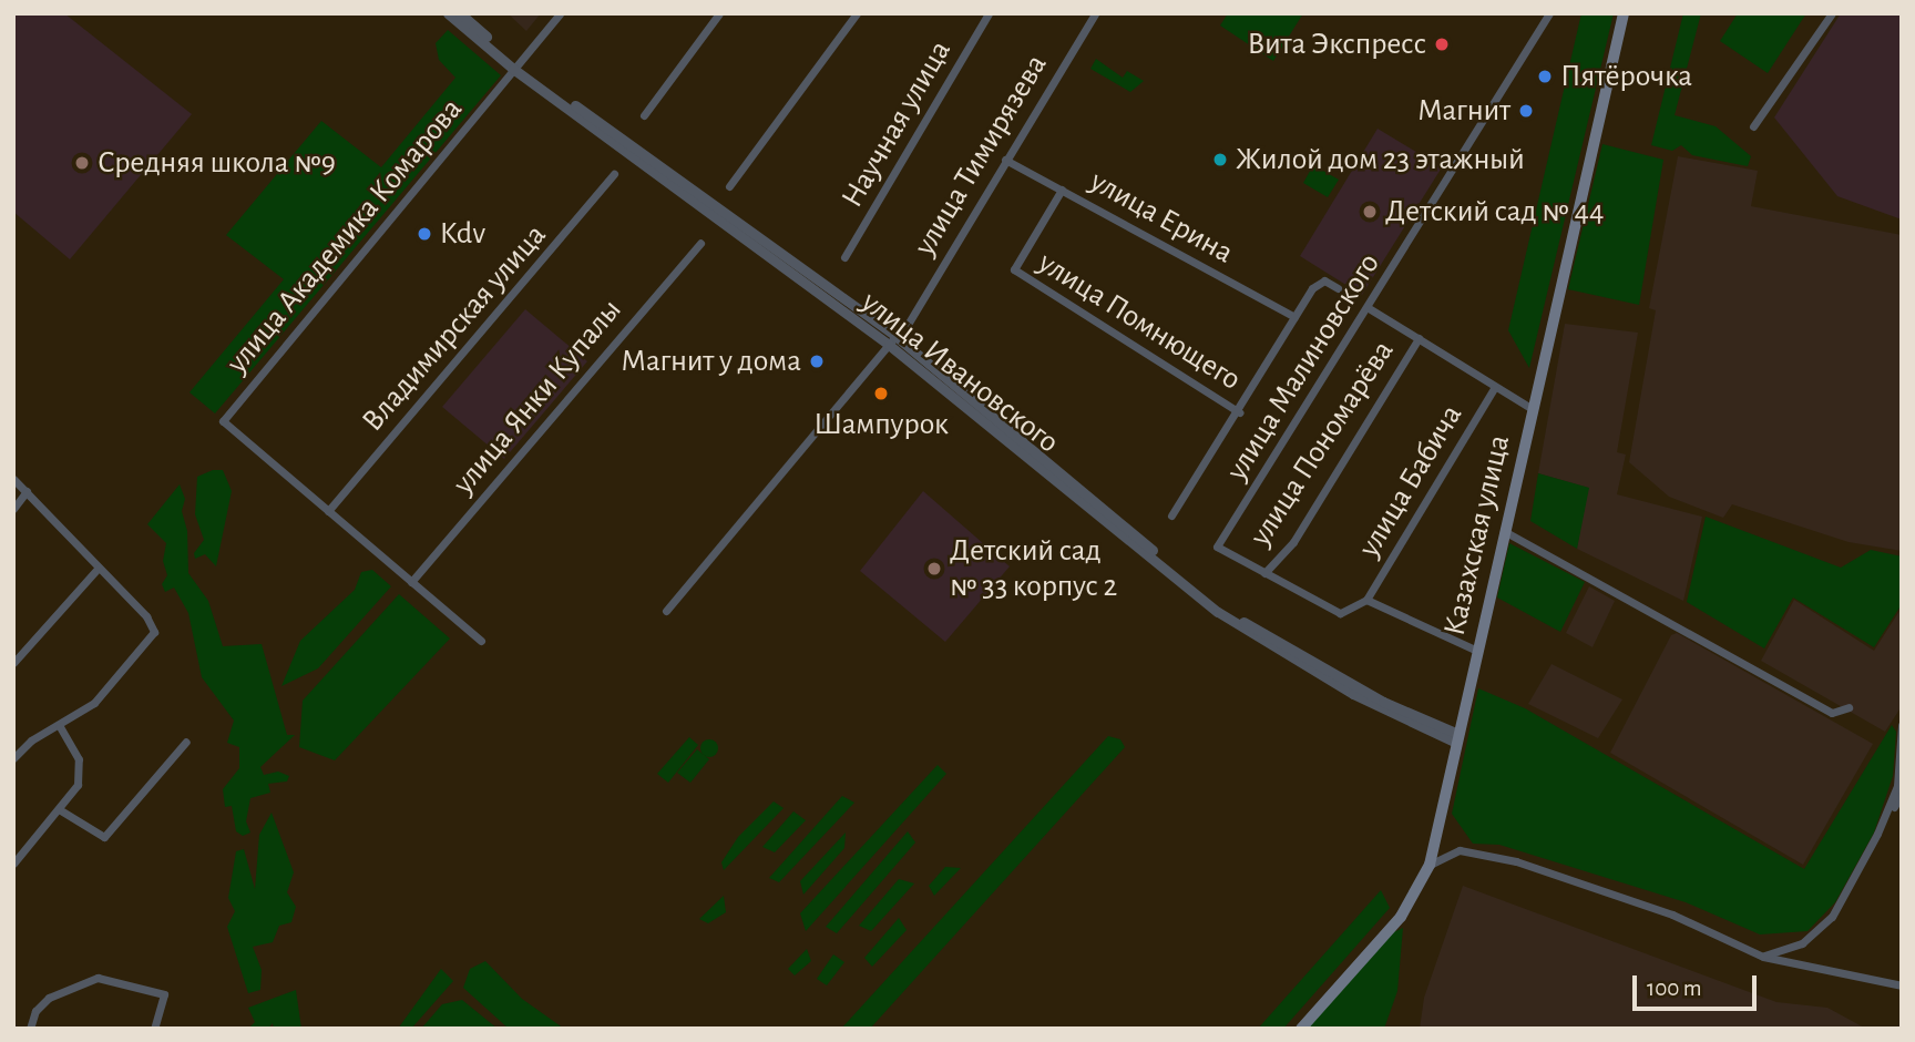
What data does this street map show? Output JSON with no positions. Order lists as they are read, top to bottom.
{
  "streets": {
    "main road": ["Казахская улица"],
    "street": [
      "Научная улица",
      "улица Тимирязева",
      "улица Ерина",
      "улица Академика Комарова",
      "улица Помнющего",
      "Владимирская улица",
      "улица Малиновского",
      "улица Ивановского",
      "улица Янки Купалы",
      "улица Пономарёва",
      "улица Бабича"
    ]
  },
  "crossings": [
    ["улица Тимирязева", "улица Ерина"],
    ["улица Ерина", "улица Помнющего"],
    ["улица Академика Комарова", "Владимирская улица"],
    ["улица Академика Комарова", "улица Ивановского"],
    ["улица Малиновского", "улица Пономарёва"],
    ["улица Ивановского", "Казахская улица"]
  ],
  "places": [
    "Вита Экспресс",
    "Пятёрочка",
    "Магнит",
    "Жилой дом 23 этажный",
    "Средняя школа №9",
    "Детский сад № 44",
    "Kdv",
    "Магнит у дома",
    "Шампурок",
    "Детский сад № 33 корпус 2"
  ],
  "scale_bar": "100 m"
}
